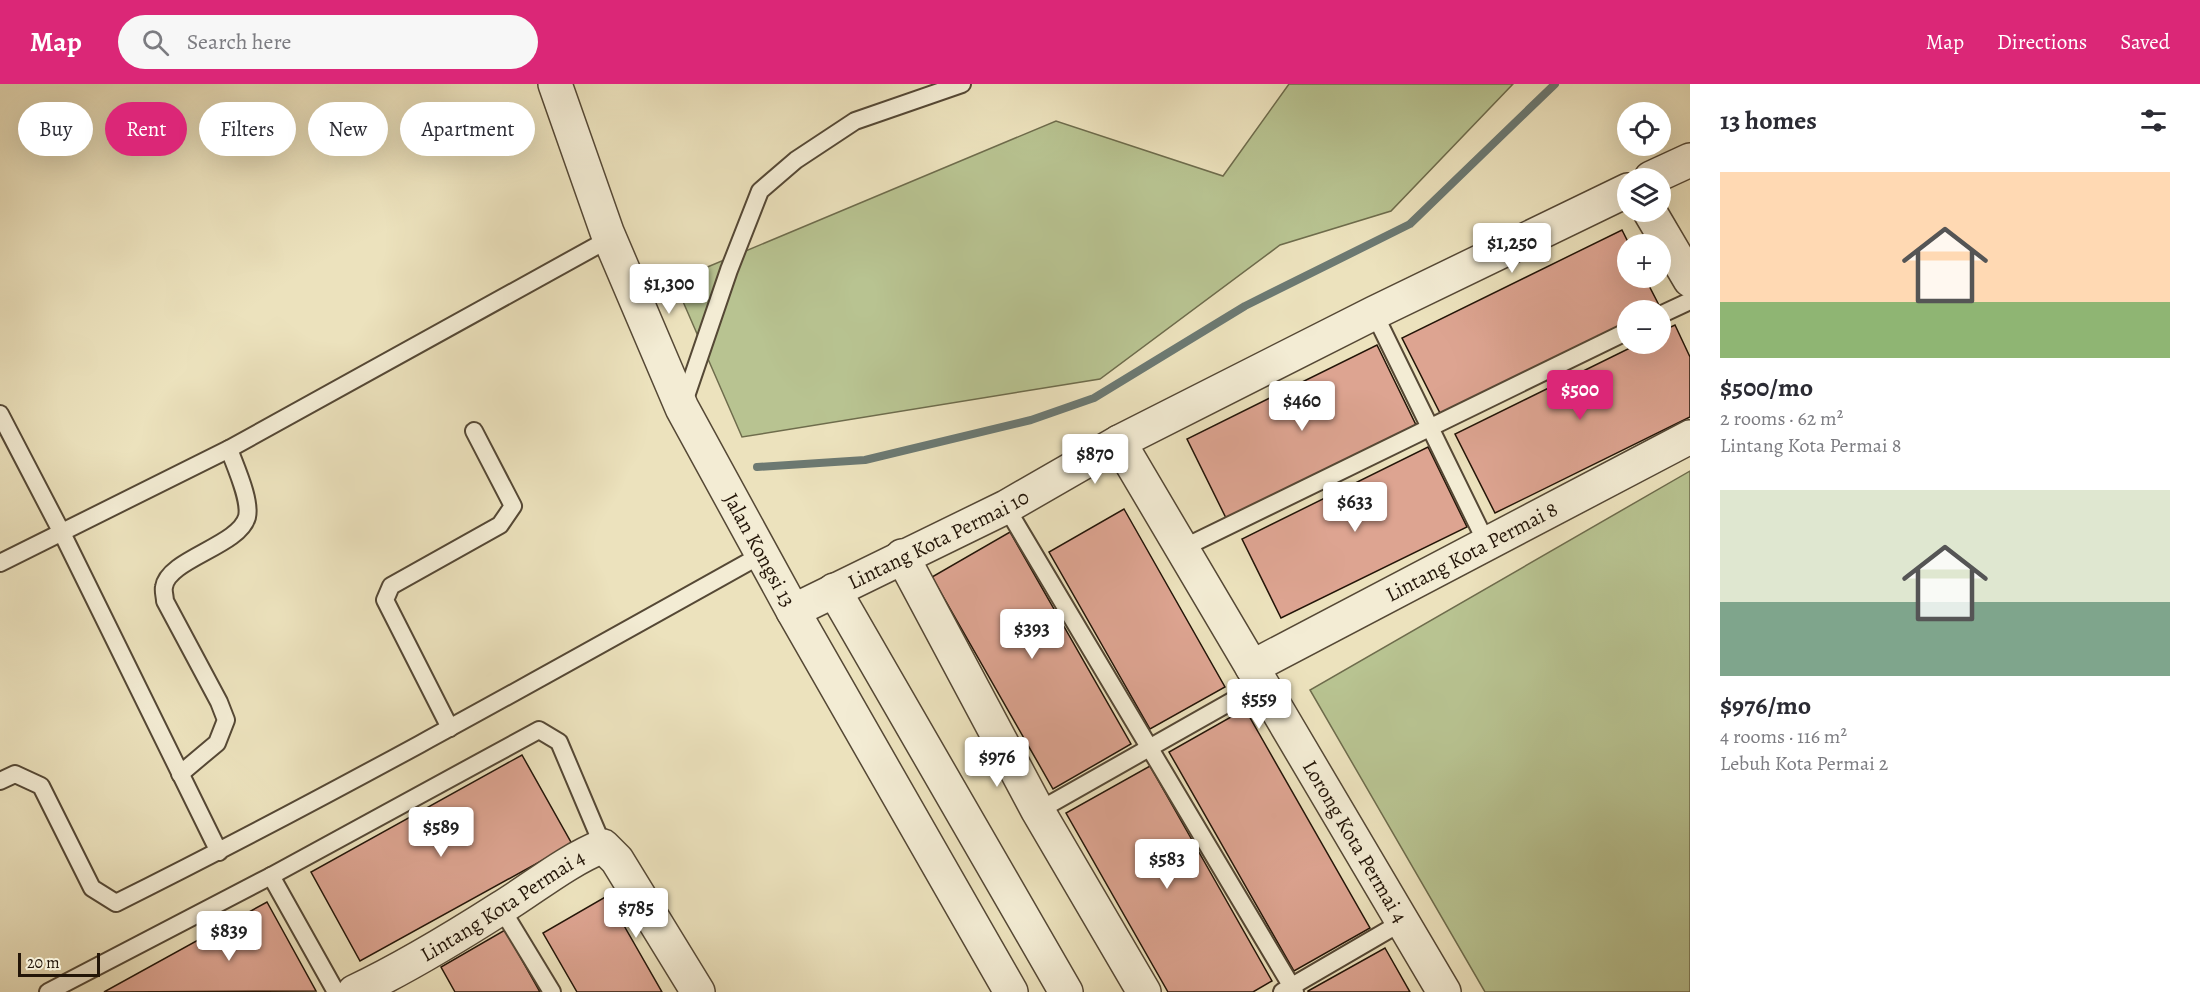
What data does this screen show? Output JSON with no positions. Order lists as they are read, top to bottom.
{
  "streets": {
    "street": [
      "Lintang Kota Permai 10",
      "Jalan Kongsi 13",
      "Lintang Kota Permai 8",
      "Lorong Kota Permai 4",
      "Lintang Kota Permai 4"
    ]
  },
  "crossings": [
    ["Lintang Kota Permai 10", "Jalan Kongsi 13"],
    ["Lintang Kota Permai 10", "Lorong Kota Permai 4"],
    ["Lintang Kota Permai 8", "Lorong Kota Permai 4"]
  ],
  "scale_bar": "20 m",
  "page": {
    "header": "Map",
    "search": "Search here",
    "nav": ["Map", "Directions", "Saved"],
    "heading": "13 homes",
    "map_buttons": ["+", "−"],
    "chip": [
      "Buy",
      "Rent",
      "Filters",
      "New",
      "Apartment"
    ],
    "list": [
      {
        "name": "$500/mo",
        "note": "2 rooms · 62 m² · Lintang Kota Permai 8"
      },
      {
        "name": "$976/mo",
        "note": "4 rooms · 116 m² · Lebuh Kota Permai 2"
      }
    ],
    "price": [
      "$1,250",
      "$1,300",
      "$500",
      "$460",
      "$870",
      "$633",
      "$393",
      "$559",
      "$976",
      "$589",
      "$583",
      "$785",
      "$839"
    ],
    "scale": "20 m"
  }
}
